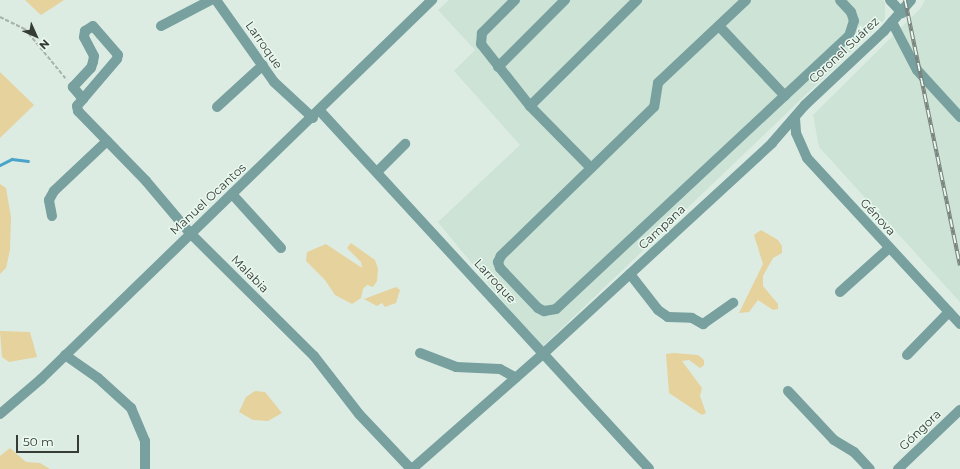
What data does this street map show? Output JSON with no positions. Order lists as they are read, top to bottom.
{
  "streets": {
    "street": [
      "Larroque",
      "Coronel Suárez",
      "Manuel Ocantos",
      "Génova",
      "Campana",
      "Malabia",
      "Góngora"
    ]
  },
  "crossings": [
    ["Larroque", "Manuel Ocantos"],
    ["Larroque", "Campana"],
    ["Coronel Suárez", "Génova"],
    ["Coronel Suárez", "Campana"],
    ["Manuel Ocantos", "Malabia"],
    ["Génova", "Campana"],
    ["Campana", "Malabia"]
  ],
  "scale_bar": "50 m",
  "north": "bottom right"
}
